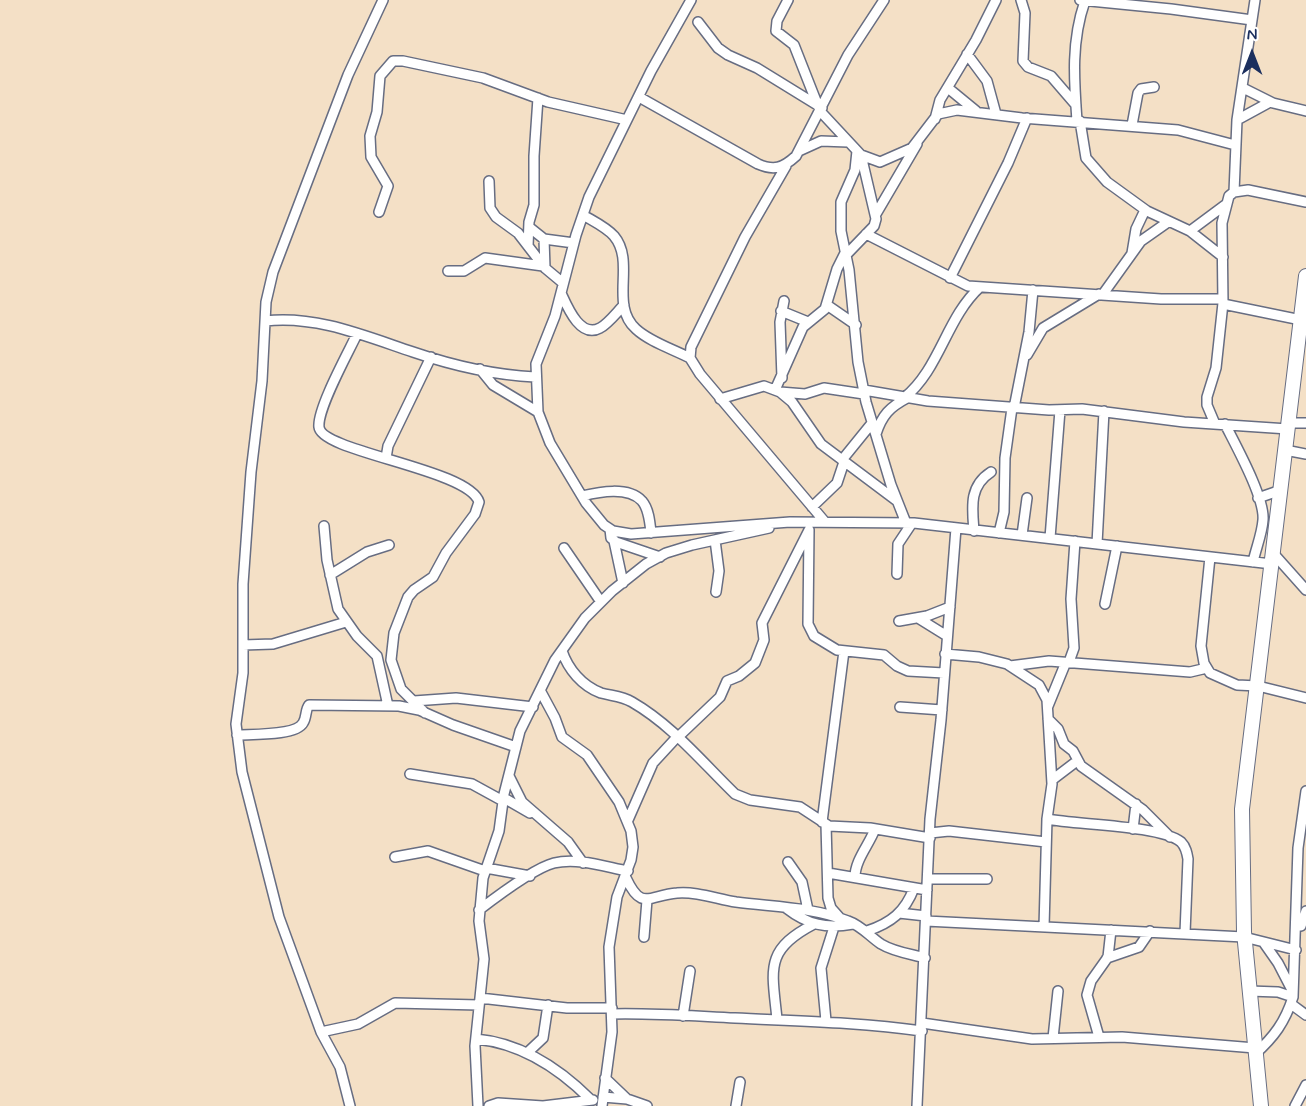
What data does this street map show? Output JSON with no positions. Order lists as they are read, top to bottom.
{
  "north": "top"
}
